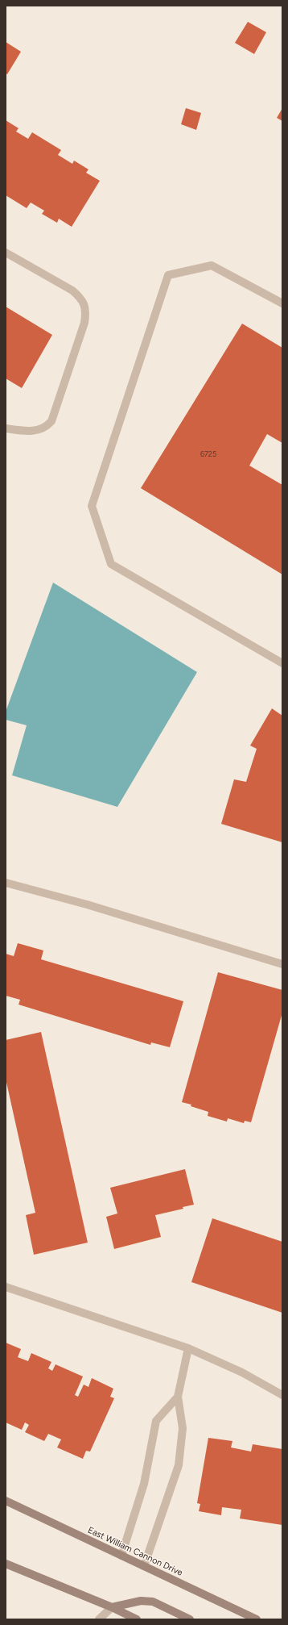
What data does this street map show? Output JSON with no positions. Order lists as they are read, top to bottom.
{
  "streets": {
    "main road": ["East William Cannon Drive"]
  },
  "house_numbers": ["6725"]
}
